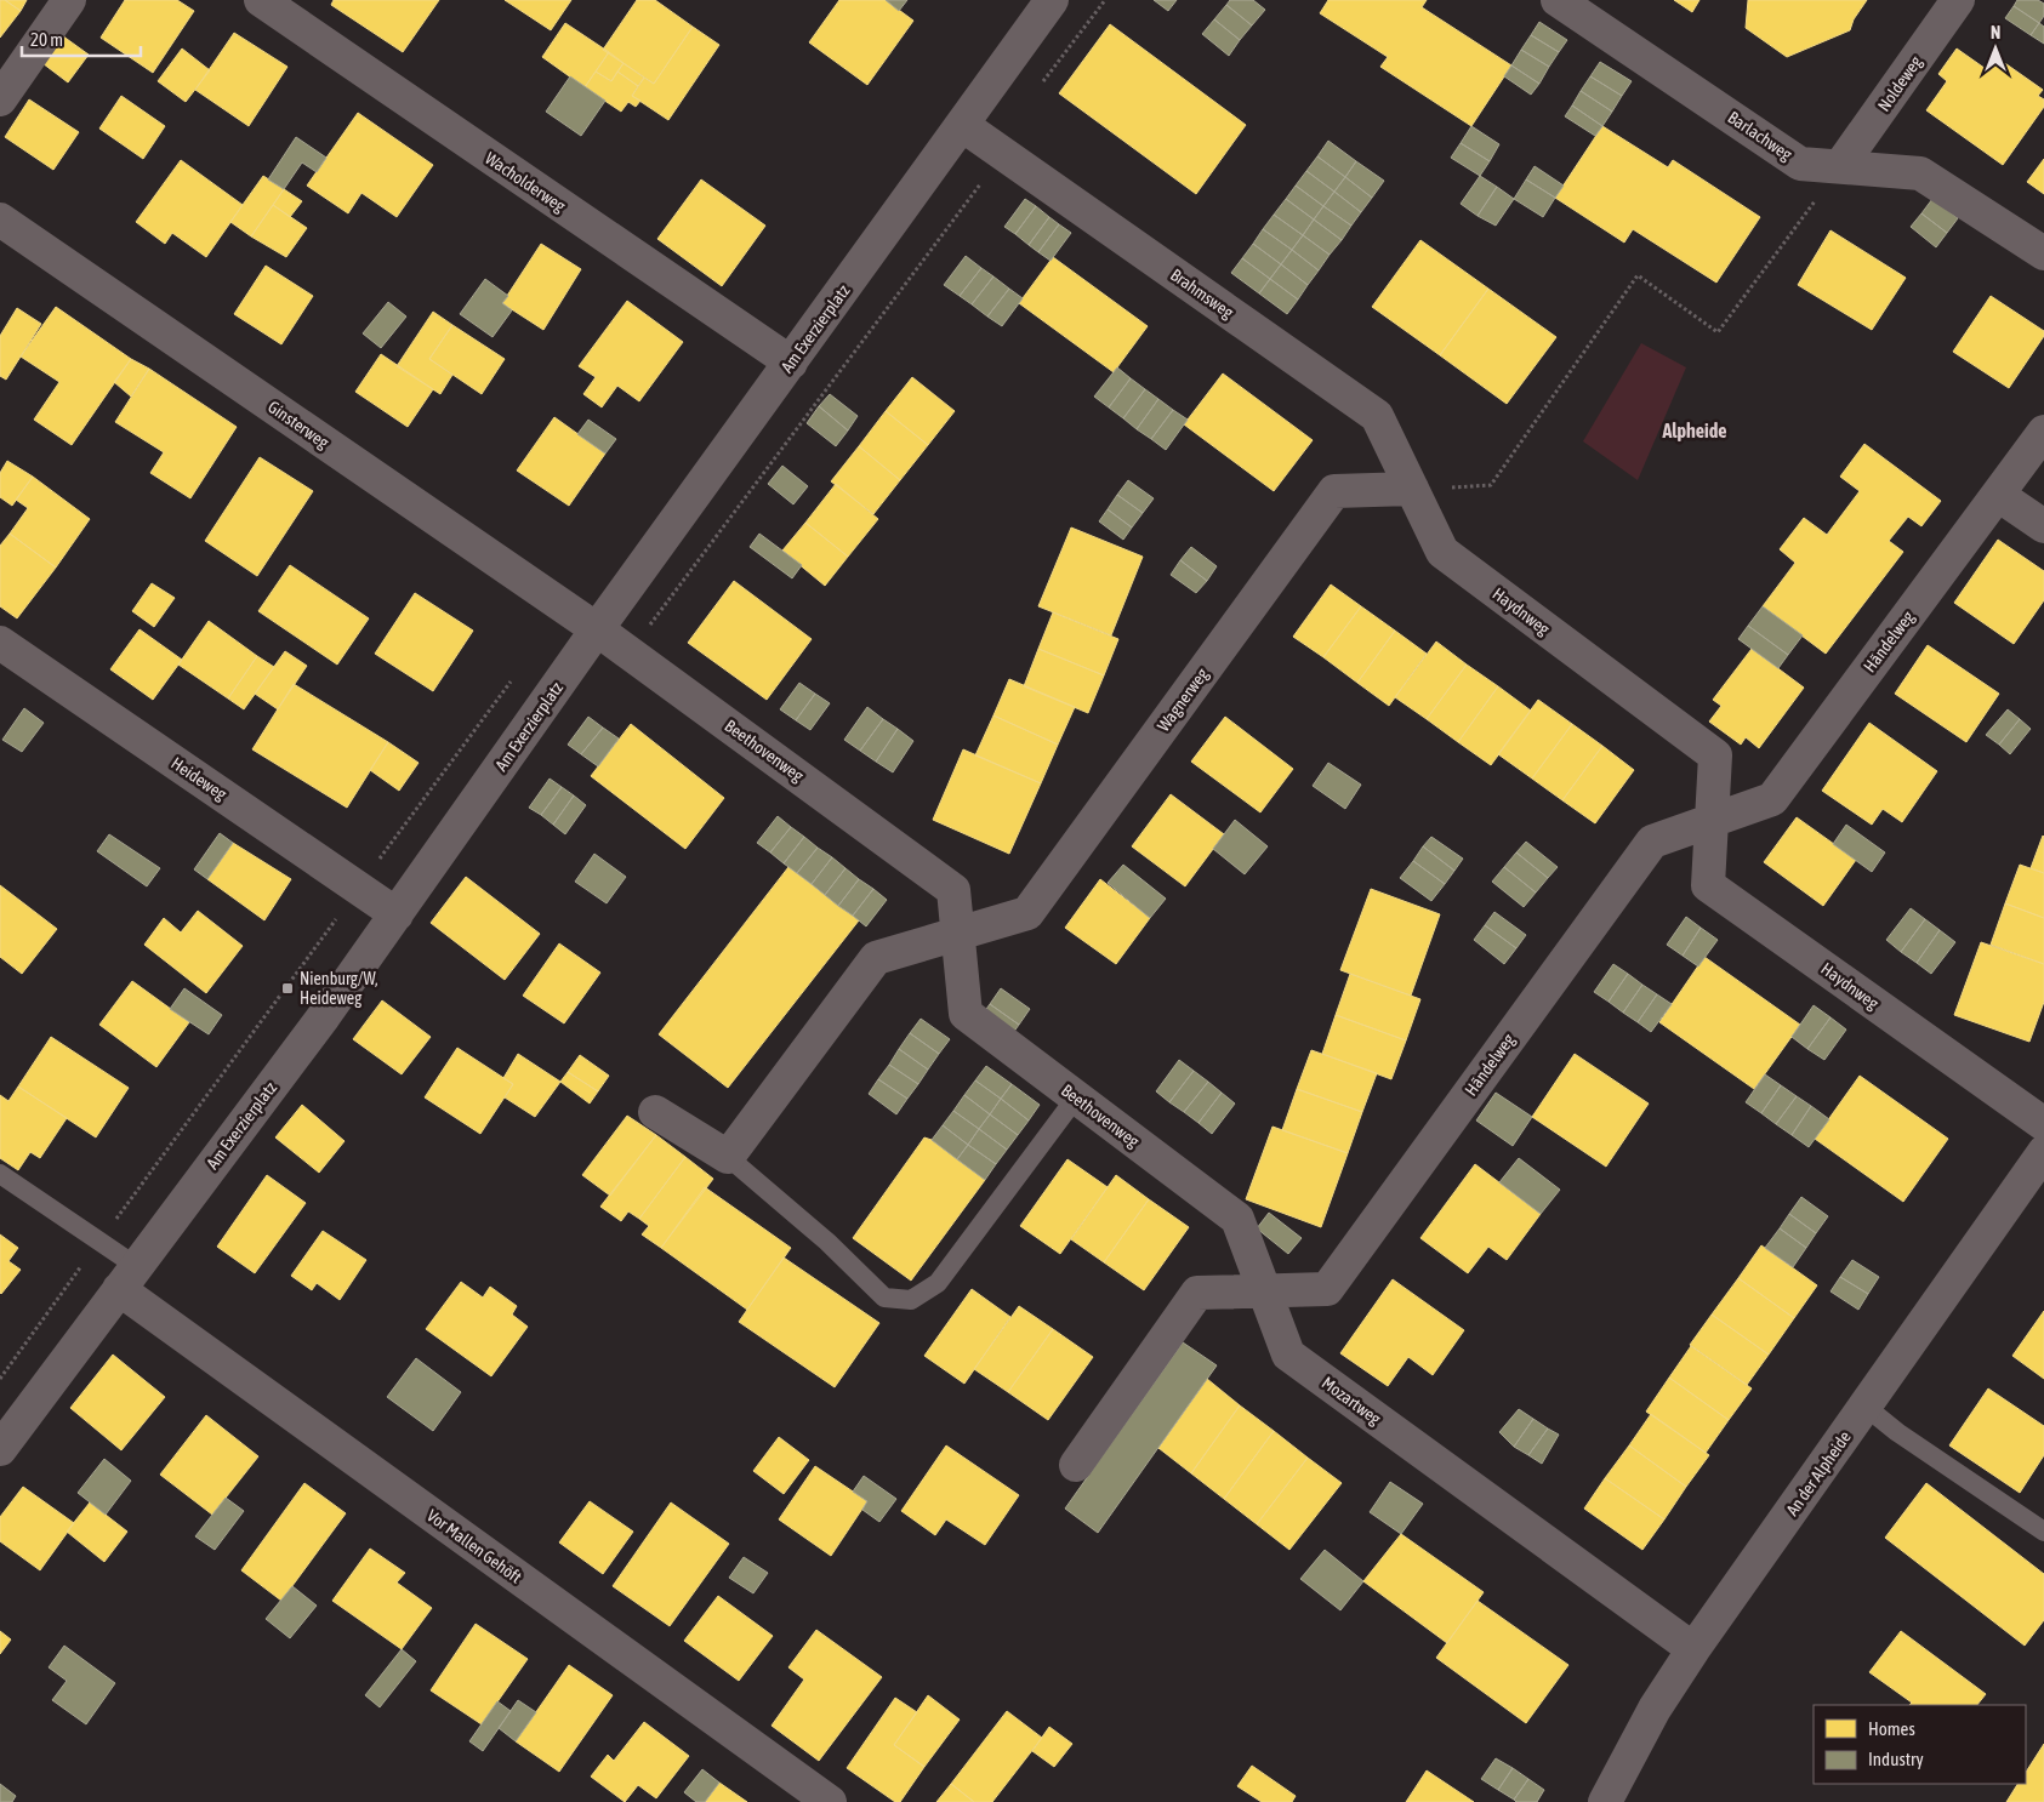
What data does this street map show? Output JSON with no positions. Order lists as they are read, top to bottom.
{
  "streets": {
    "street": [
      "Noldeweg",
      "Barlachweg",
      "Wacholderweg",
      "Brahmsweg",
      "Am Exerzierplatz",
      "Ginsterweg",
      "Haydnweg",
      "Händelweg",
      "Wagnerweg",
      "Beethovenweg",
      "Heideweg",
      "Mozartweg",
      "An der Alpheide",
      "Vor Mallen Gehöft"
    ]
  },
  "crossings": [
    ["Noldeweg", "Barlachweg"],
    ["Wacholderweg", "Am Exerzierplatz"],
    ["Brahmsweg", "Am Exerzierplatz"],
    ["Brahmsweg", "Haydnweg"],
    ["Brahmsweg", "Wagnerweg"],
    ["Am Exerzierplatz", "Ginsterweg"],
    ["Am Exerzierplatz", "Beethovenweg"],
    ["Am Exerzierplatz", "Heideweg"],
    ["Am Exerzierplatz", "Vor Mallen Gehöft"],
    ["Ginsterweg", "Beethovenweg"],
    ["Haydnweg", "Händelweg"],
    ["Haydnweg", "Wagnerweg"],
    ["Händelweg", "Beethovenweg"],
    ["Händelweg", "Mozartweg"],
    ["Wagnerweg", "Beethovenweg"],
    ["Beethovenweg", "Mozartweg"],
    ["Mozartweg", "An der Alpheide"]
  ],
  "districts": ["Alpheide"],
  "places": {
    "transit": ["Nienburg/W, Heideweg"]
  },
  "legend": ["Homes", "Industry"],
  "scale_bar": "20 m",
  "north": "top"
}
